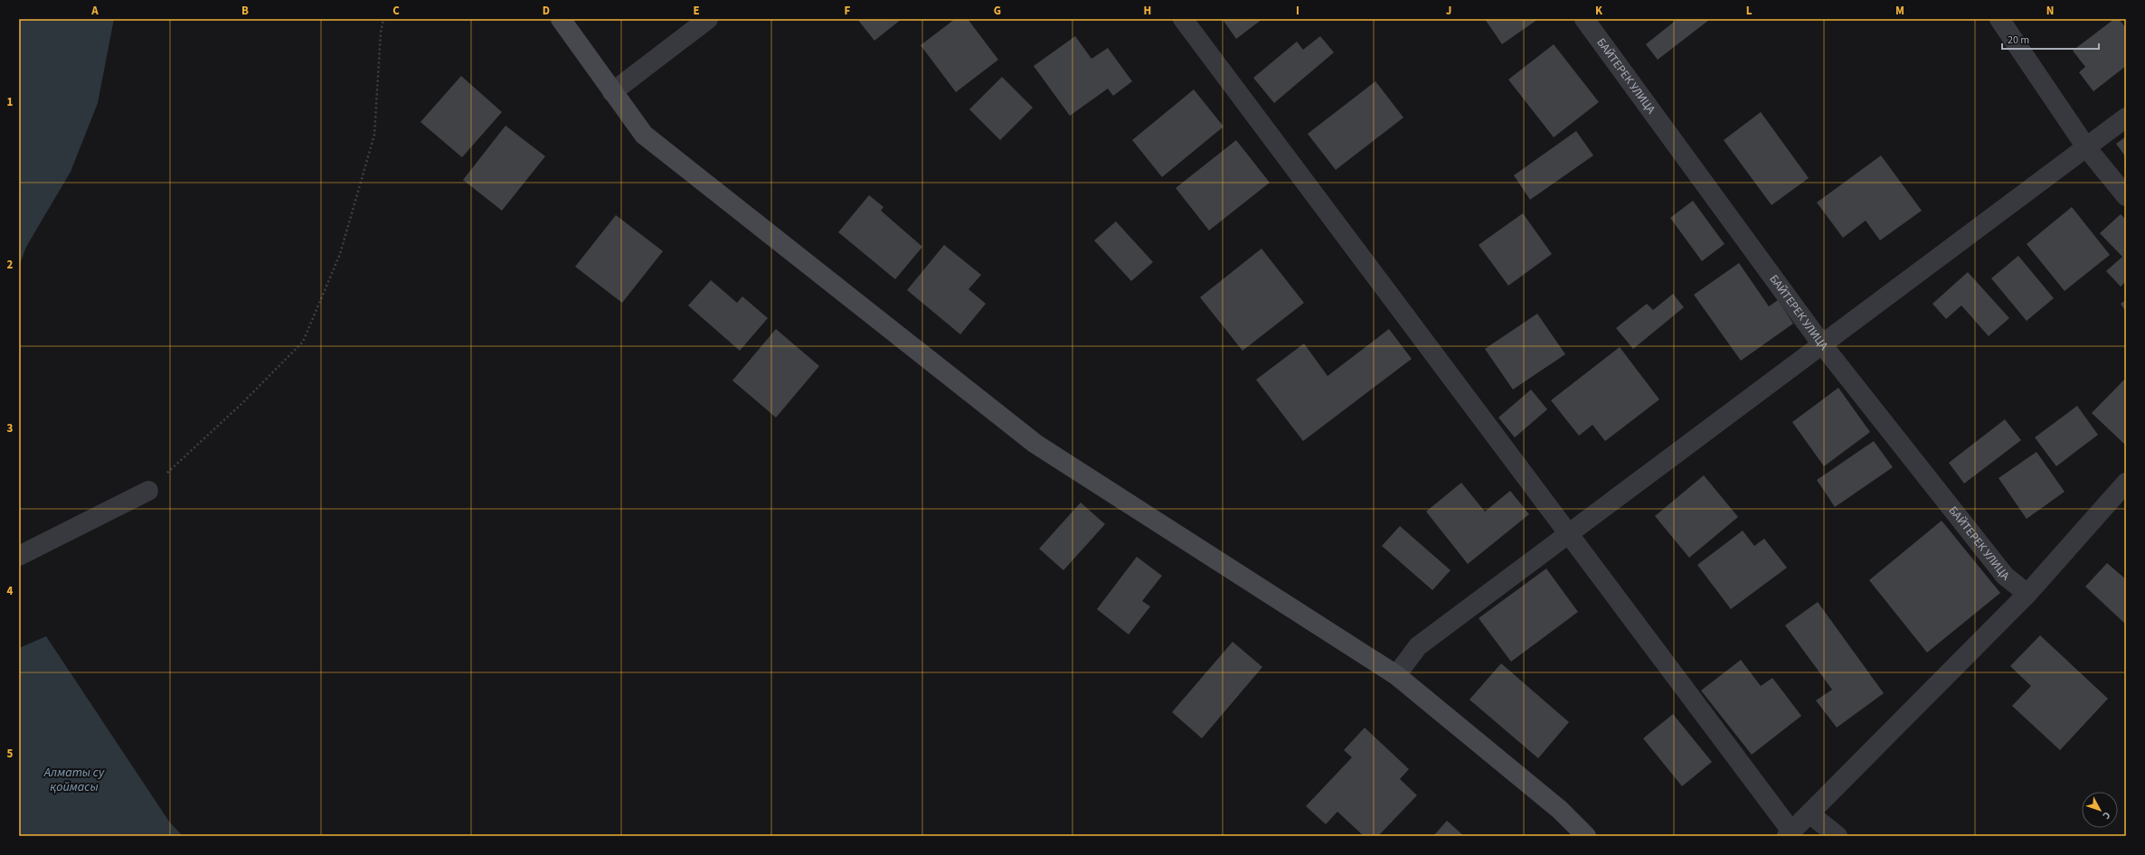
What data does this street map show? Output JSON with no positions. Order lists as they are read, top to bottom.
{
  "streets": {
    "street": ["БАЙТЕРЕК УЛИЦА"]
  },
  "water": ["Алматы су қоймасы"],
  "scale_bar": "20 m",
  "north": "bottom right",
  "grid": {
    "columns": [
      "A",
      "B",
      "C",
      "D",
      "E",
      "F",
      "G",
      "H",
      "I",
      "J",
      "K",
      "L",
      "M",
      "N"
    ],
    "rows": [
      "1",
      "2",
      "3",
      "4",
      "5"
    ]
  }
}
